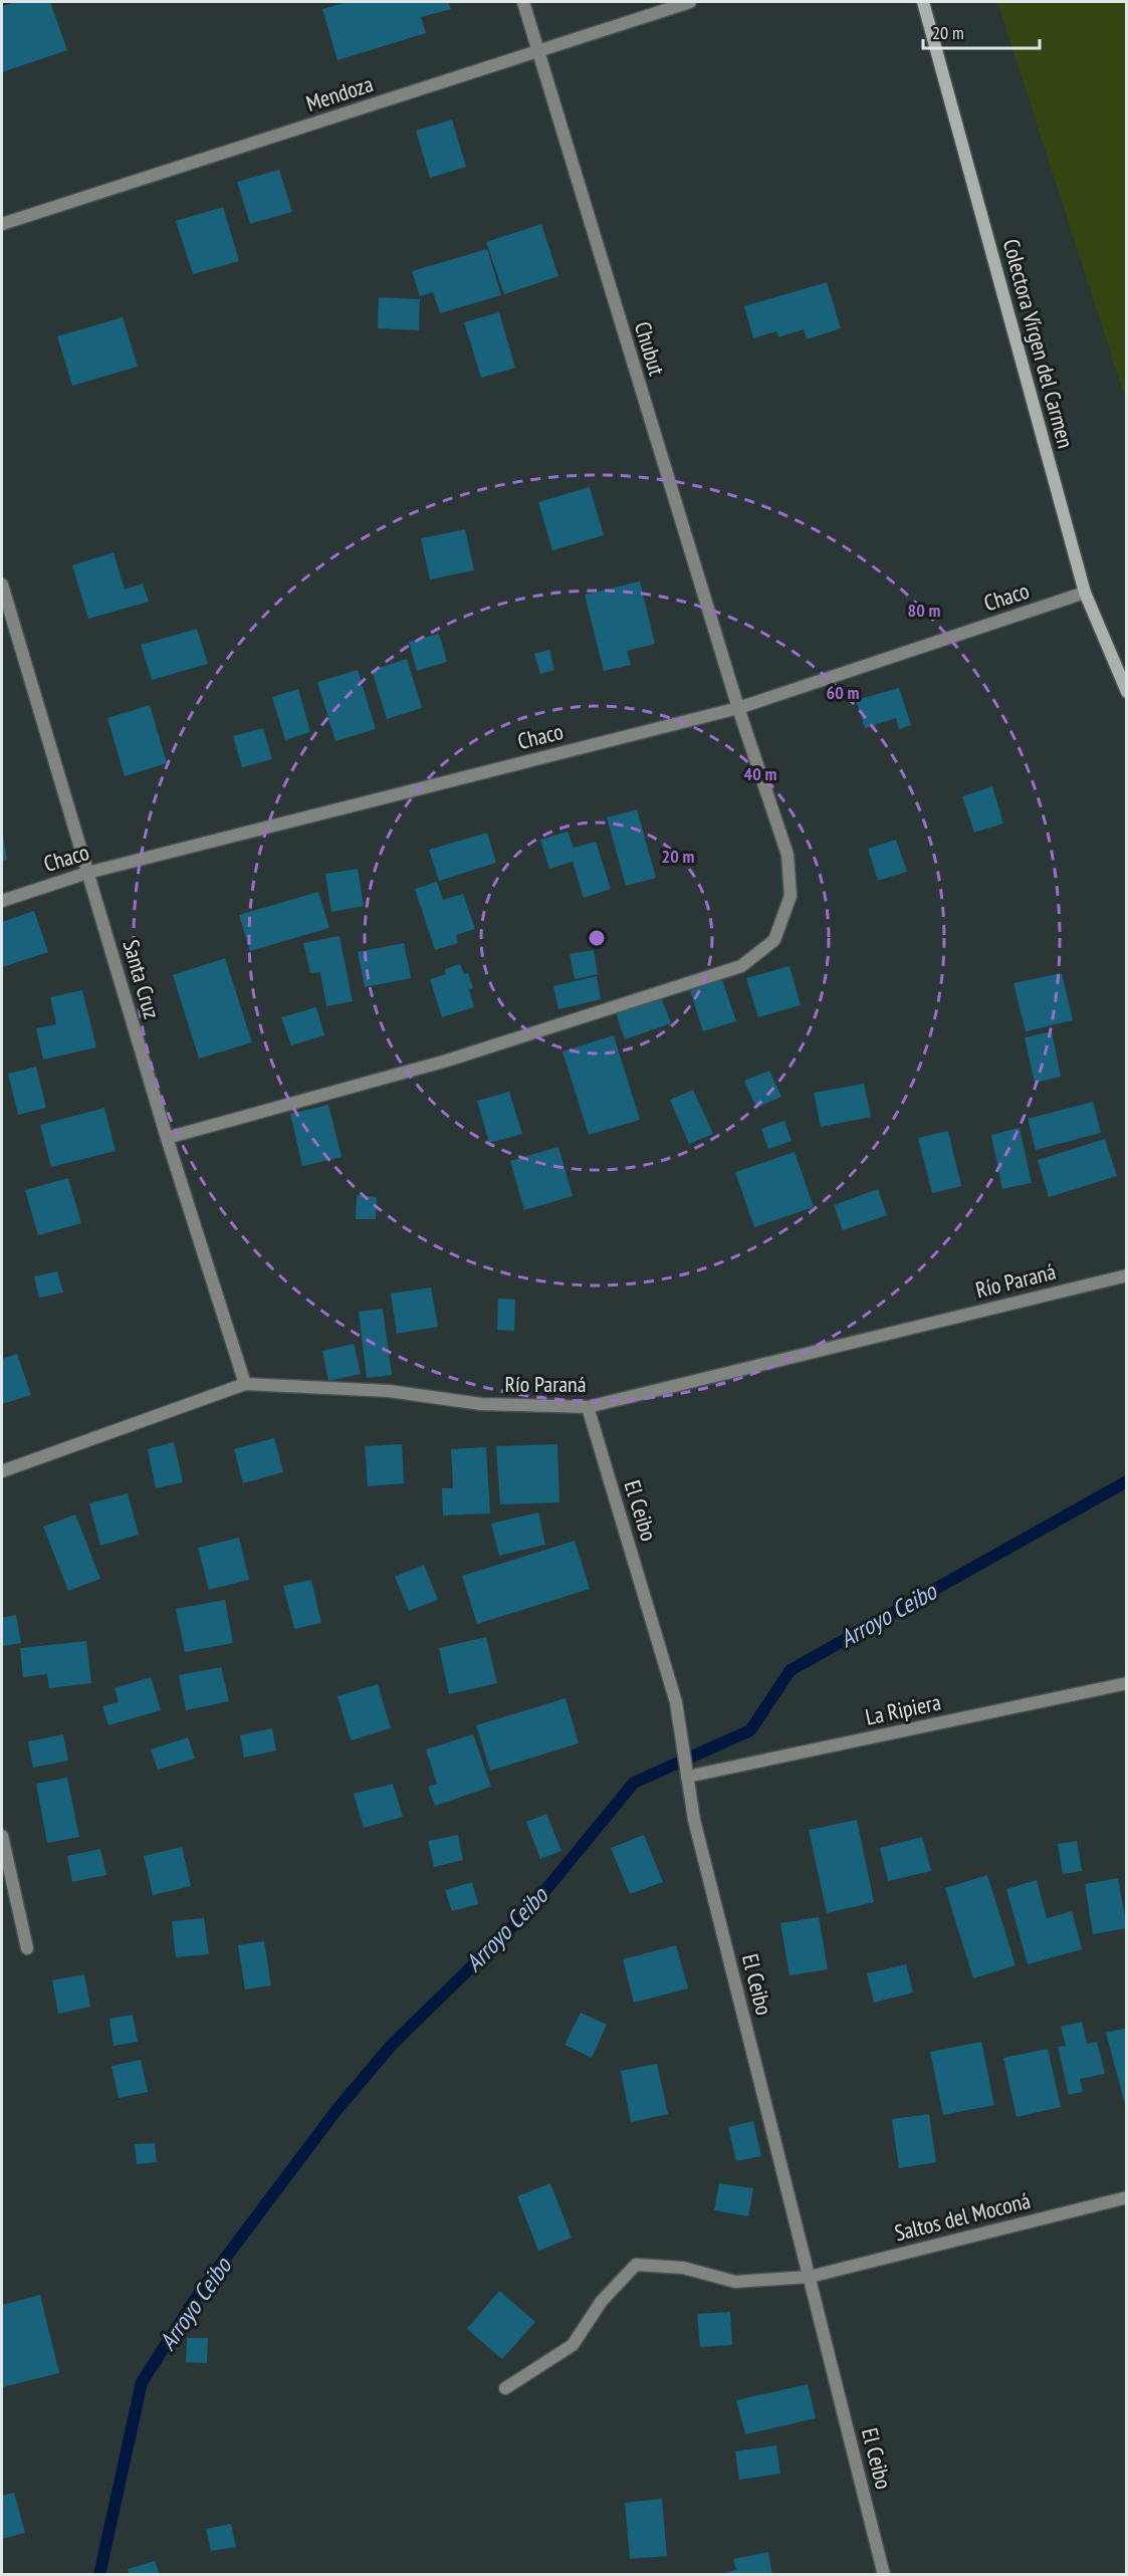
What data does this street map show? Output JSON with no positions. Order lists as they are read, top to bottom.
{
  "streets": {
    "main road": ["Colectora Vírgen del Carmen"],
    "street": [
      "Mendoza",
      "Chubut",
      "Chaco",
      "Santa Cruz",
      "Río Paraná",
      "El Ceibo",
      "La Ripiera",
      "Saltos del Moconá"
    ]
  },
  "crossings": [
    ["Mendoza", "Chubut"],
    ["Colectora Vírgen del Carmen", "Chaco"],
    ["Chubut", "Chaco"],
    ["Chubut", "Santa Cruz"],
    ["Chaco", "Santa Cruz"],
    ["Santa Cruz", "Río Paraná"],
    ["Río Paraná", "El Ceibo"],
    ["El Ceibo", "La Ripiera"],
    ["El Ceibo", "Saltos del Moconá"]
  ],
  "water": ["Arroyo Ceibo"],
  "scale_bar": "20 m",
  "rings": [
    "80 m",
    "60 m",
    "40 m",
    "20 m"
  ]
}
